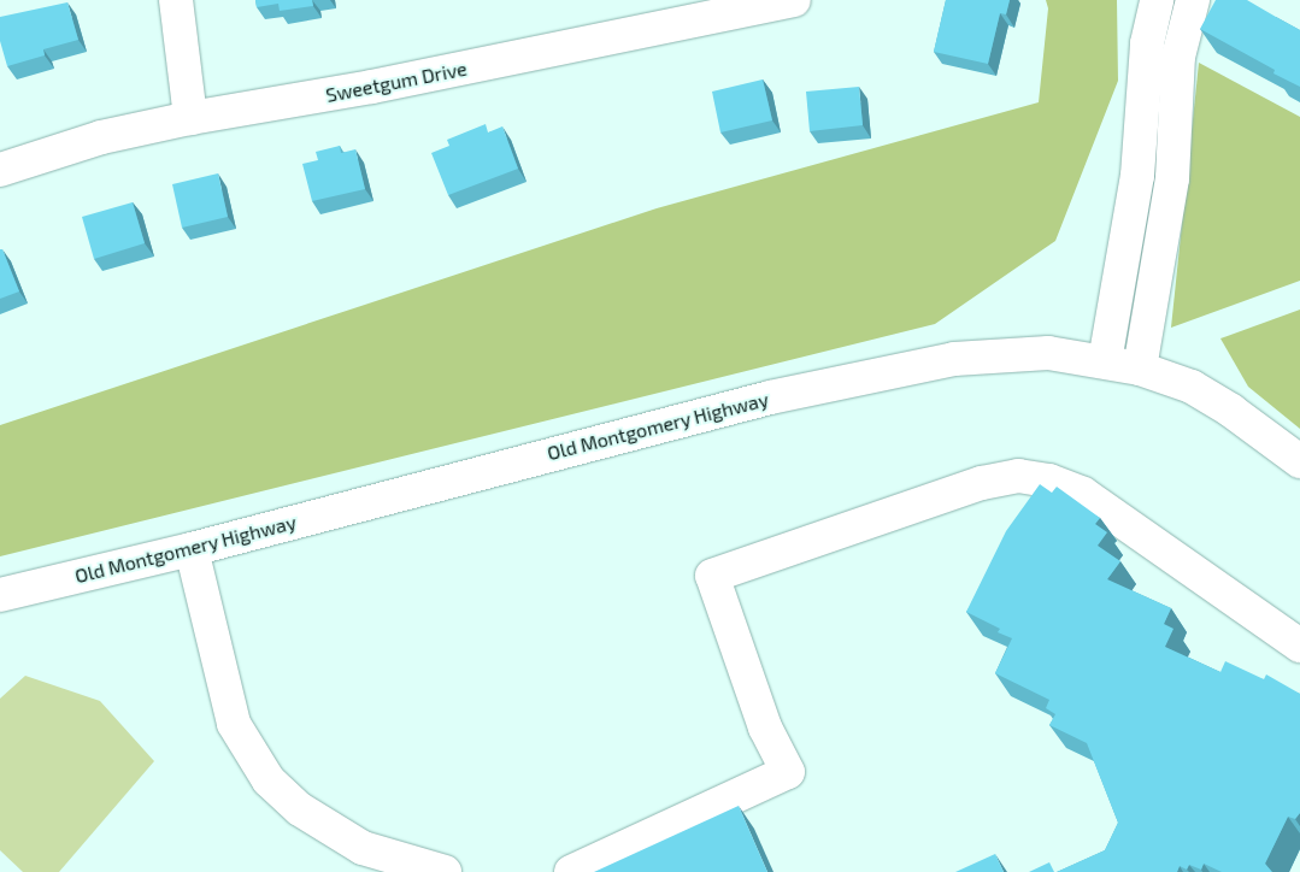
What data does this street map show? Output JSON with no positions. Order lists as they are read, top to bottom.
{
  "streets": {
    "street": ["Sweetgum Drive", "Old Montgomery Highway"]
  }
}
